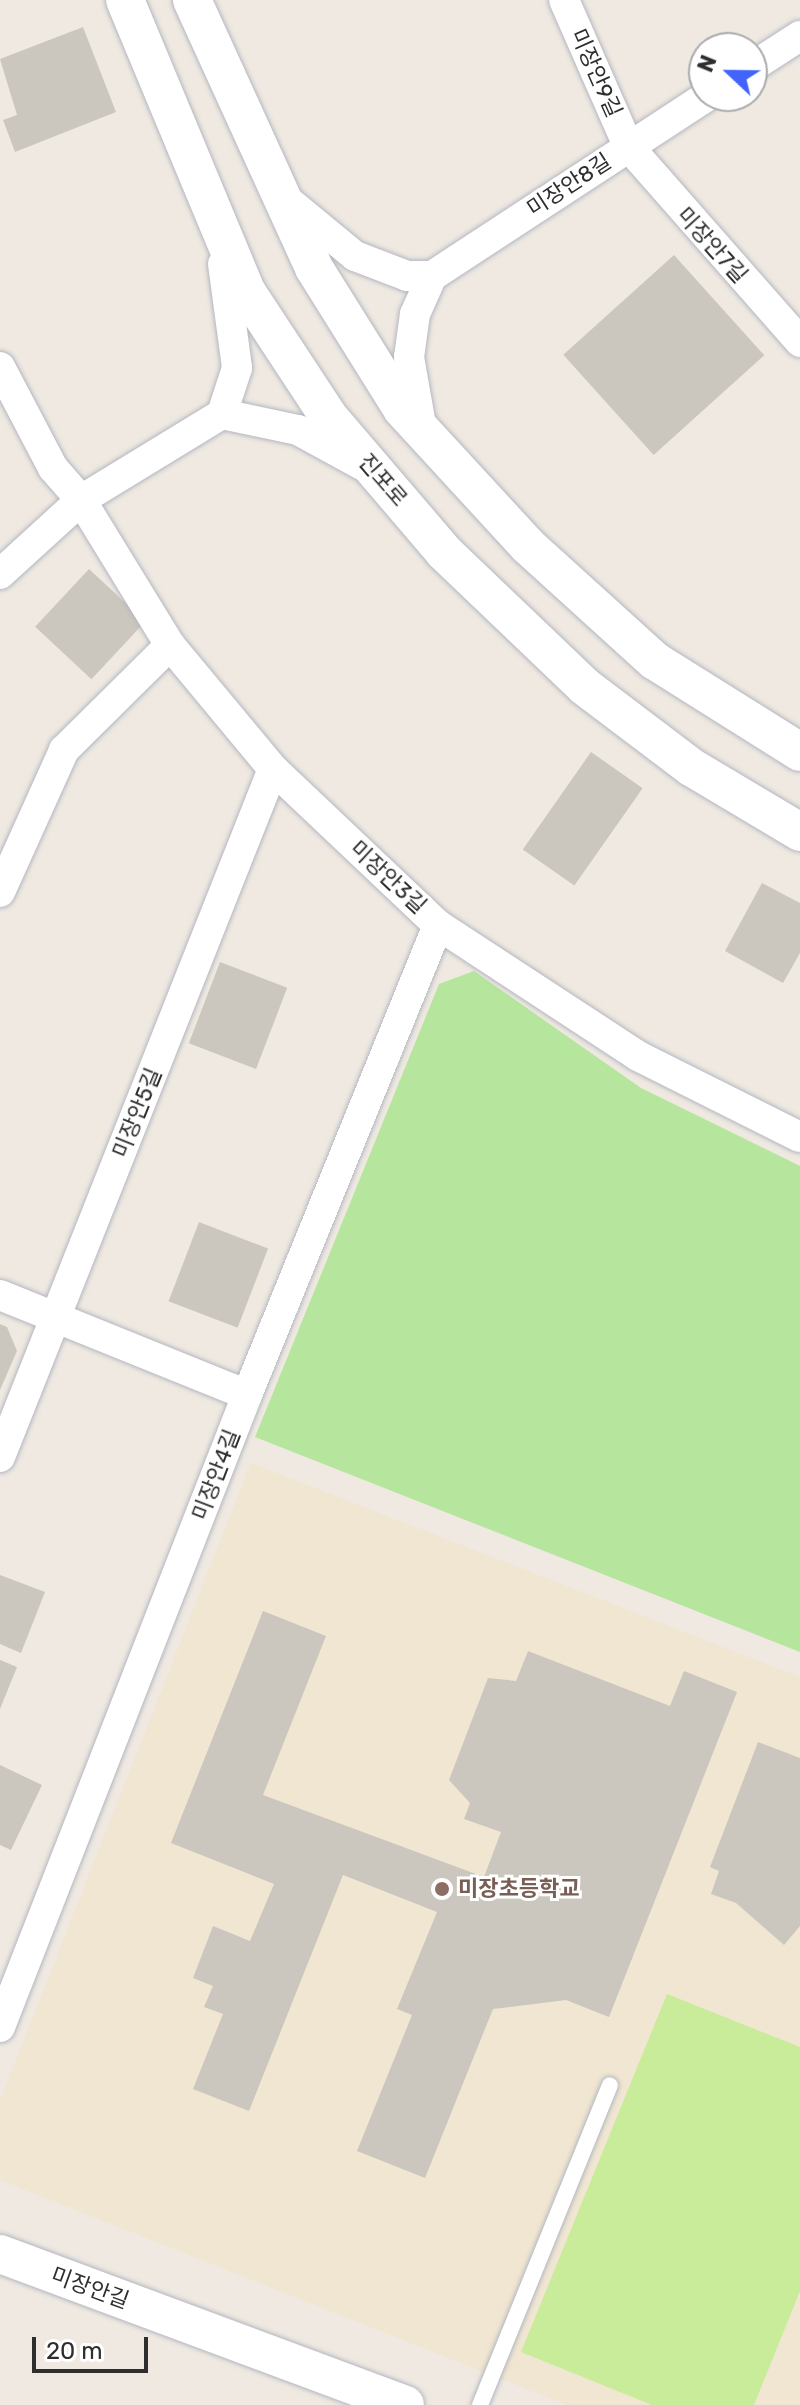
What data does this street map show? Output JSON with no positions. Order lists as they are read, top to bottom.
{
  "streets": {
    "street": [
      "미장안9길",
      "미장안8길",
      "미장안7길",
      "진포로",
      "미장안3길",
      "미장안5길",
      "미장안4길",
      "미장안길"
    ]
  },
  "crossings": [
    ["미장안9길", "미장안8길"],
    ["미장안9길", "미장안7길"],
    ["미장안8길", "미장안7길"],
    ["미장안3길", "미장안5길"],
    ["미장안3길", "미장안4길"]
  ],
  "places": ["미장초등학교"],
  "scale_bar": "20 m",
  "north": "left"
}
